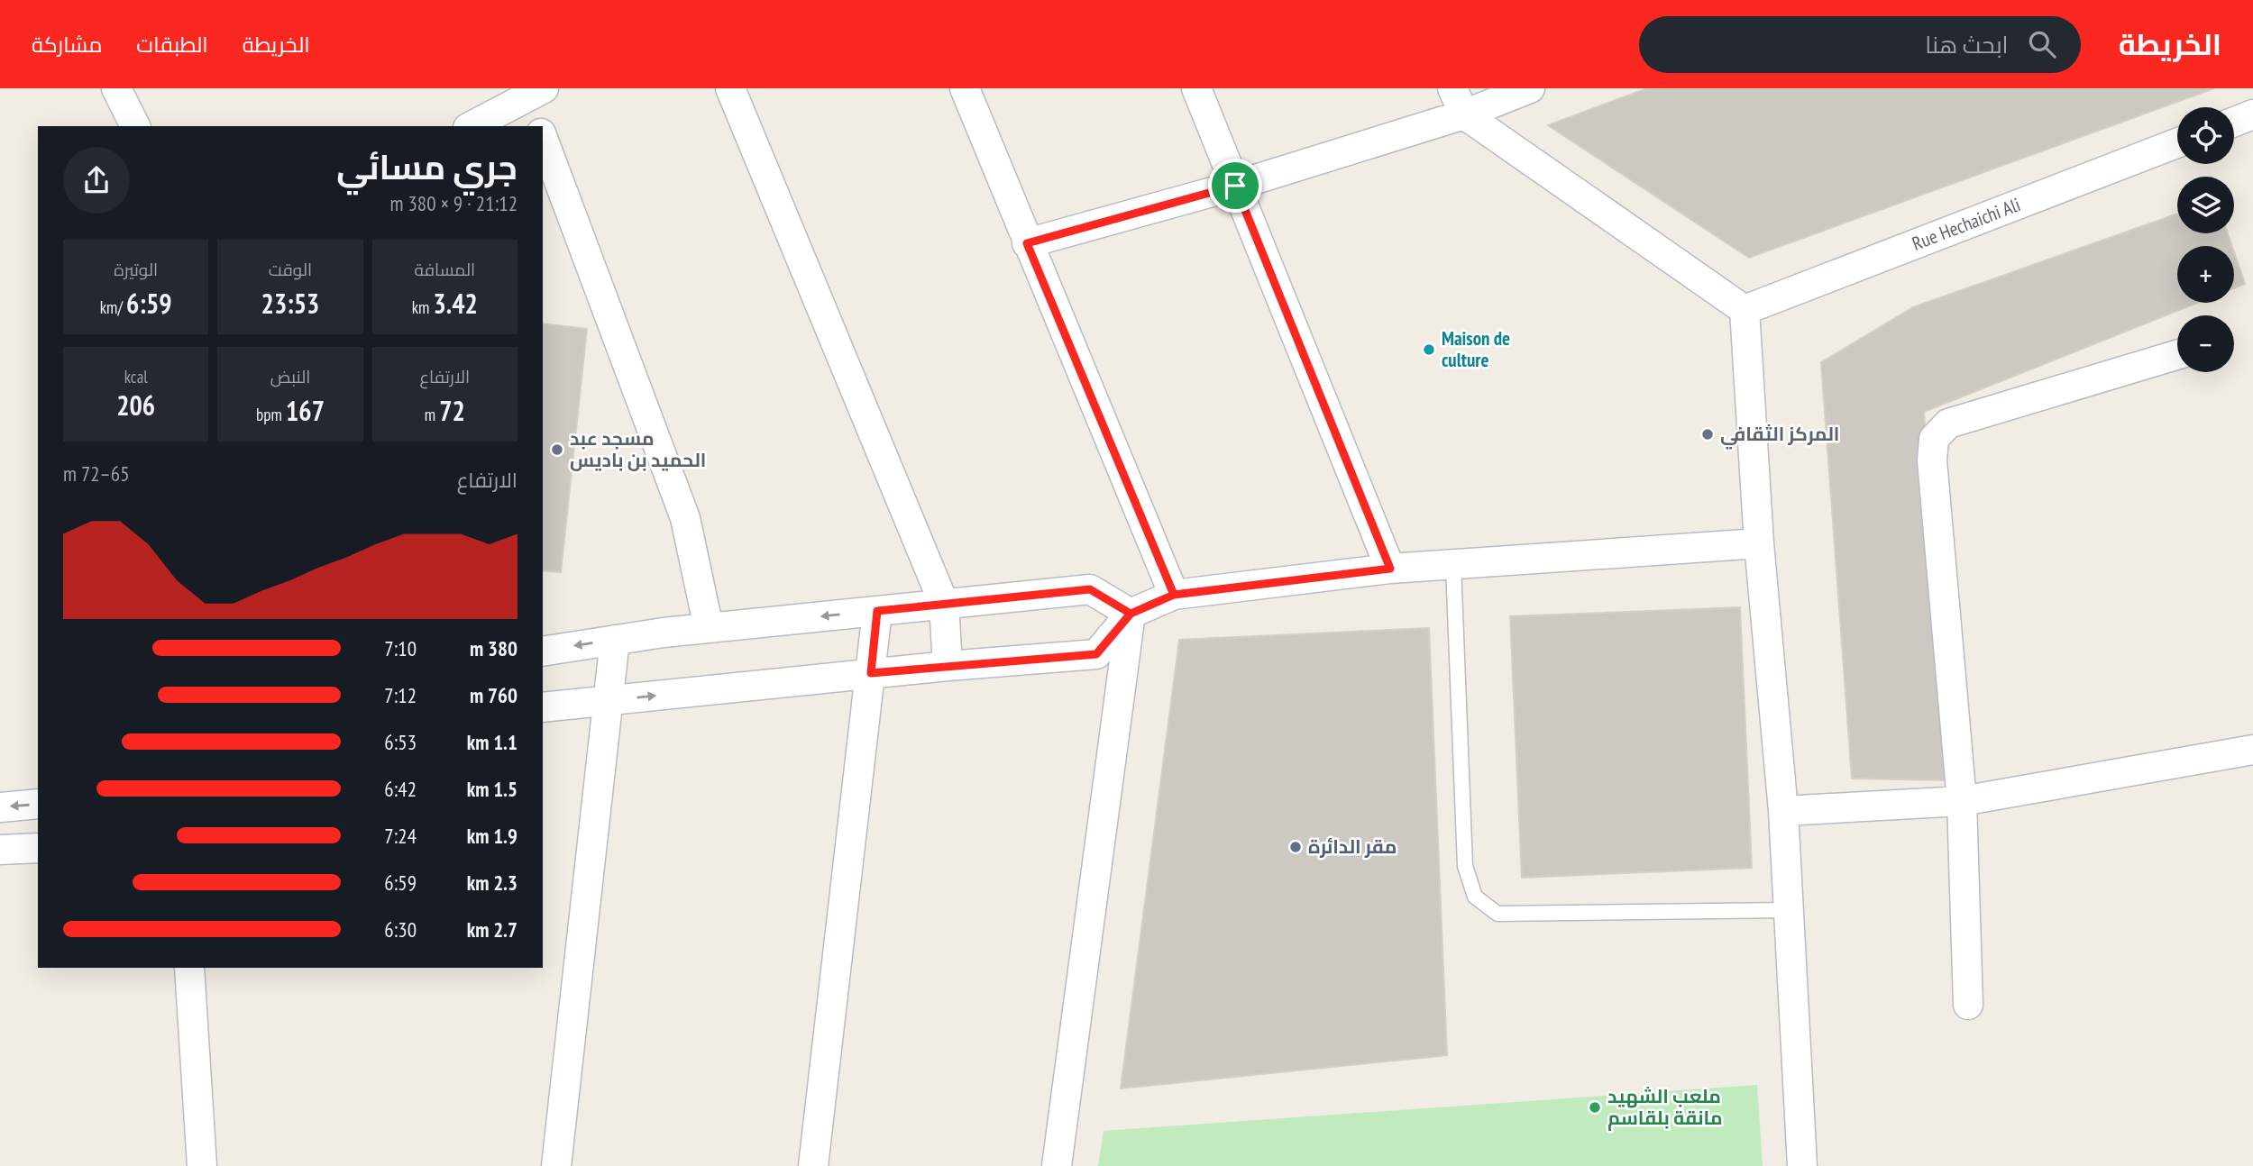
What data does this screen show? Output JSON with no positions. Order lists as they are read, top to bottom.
{
  "streets": {
    "street": ["Rue Hechaichi Ali"]
  },
  "places": [
    "Maison de culture",
    "المركز الثقافي",
    "مسجد عبد الحميد بن باديس",
    "مقر الدائرة",
    "ملعب الشهيد مانقة بلقاسم"
  ],
  "page": {
    "header": "الخريطة",
    "search": "ابحث هنا",
    "nav": ["الخريطة", "الطبقات", "مشاركة"],
    "map_buttons": ["+", "−"],
    "heading": ["جري مسائي", "21:12 · 9 × 380 m"],
    "stats": [
      ["المسافة", "3.42 km"],
      ["الوقت", "23:53"],
      ["الوتيرة", "6:59 /km"],
      ["الارتفاع", "72 m"],
      ["النبض", "167 bpm"],
      ["kcal", "206"]
    ],
    "chart": ["الارتفاع", "65–72 m"],
    "list": [
      {
        "name": "380 m",
        "note": "7:10"
      },
      {
        "name": "760 m",
        "note": "7:12"
      },
      {
        "name": "1.1 km",
        "note": "6:53"
      },
      {
        "name": "1.5 km",
        "note": "6:42"
      },
      {
        "name": "1.9 km",
        "note": "7:24"
      },
      {
        "name": "2.3 km",
        "note": "6:59"
      },
      {
        "name": "2.7 km",
        "note": "6:30"
      }
    ]
  }
}
